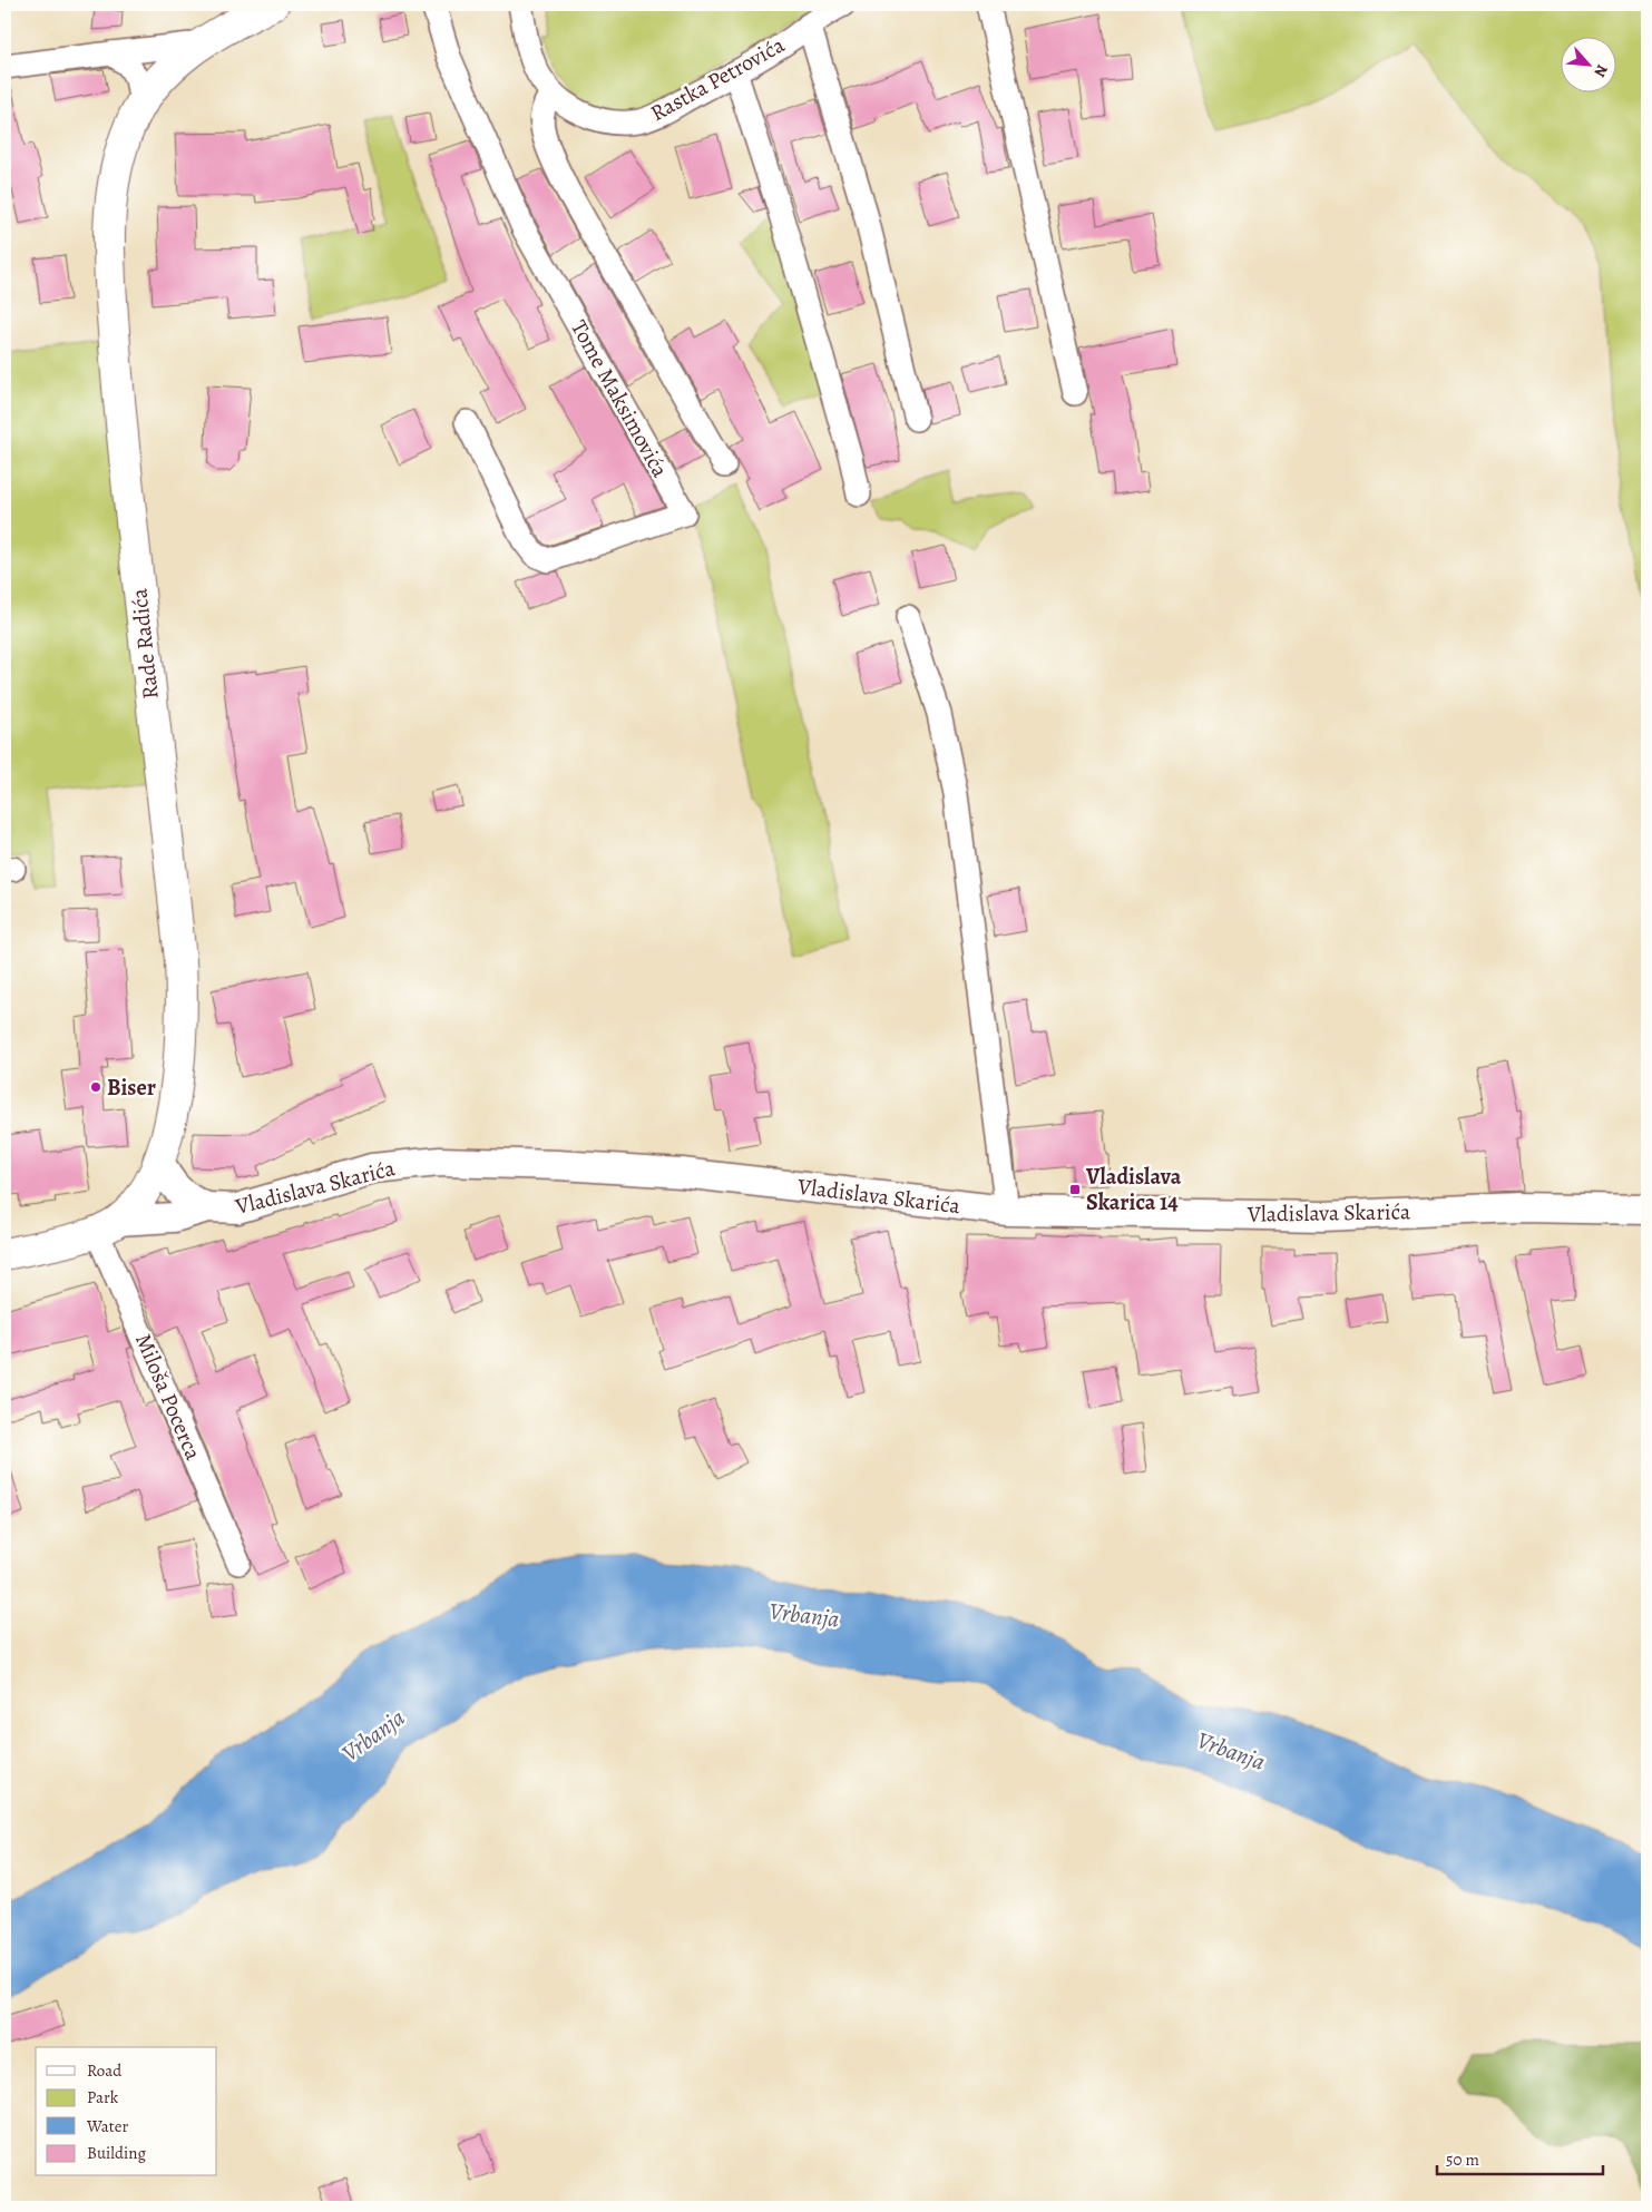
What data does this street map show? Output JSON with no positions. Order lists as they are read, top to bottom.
{
  "streets": {
    "main road": ["Rade Radića"],
    "street": [
      "Rastka Petrovića",
      "Tome Maksimovića",
      "Vladislava Skarića",
      "Miloša Pocerca"
    ]
  },
  "crossings": [
    ["Rade Radića", "Vladislava Skarića"],
    ["Rade Radića", "Miloša Pocerca"],
    ["Vladislava Skarića", "Miloša Pocerca"]
  ],
  "water": ["Vrbanja"],
  "places": {
    "other": ["Biser"],
    "transit": ["Vladislava Skarica 14"]
  },
  "legend": [
    "Road",
    "Park",
    "Water",
    "Building"
  ],
  "scale_bar": "50 m",
  "north": "bottom right"
}
